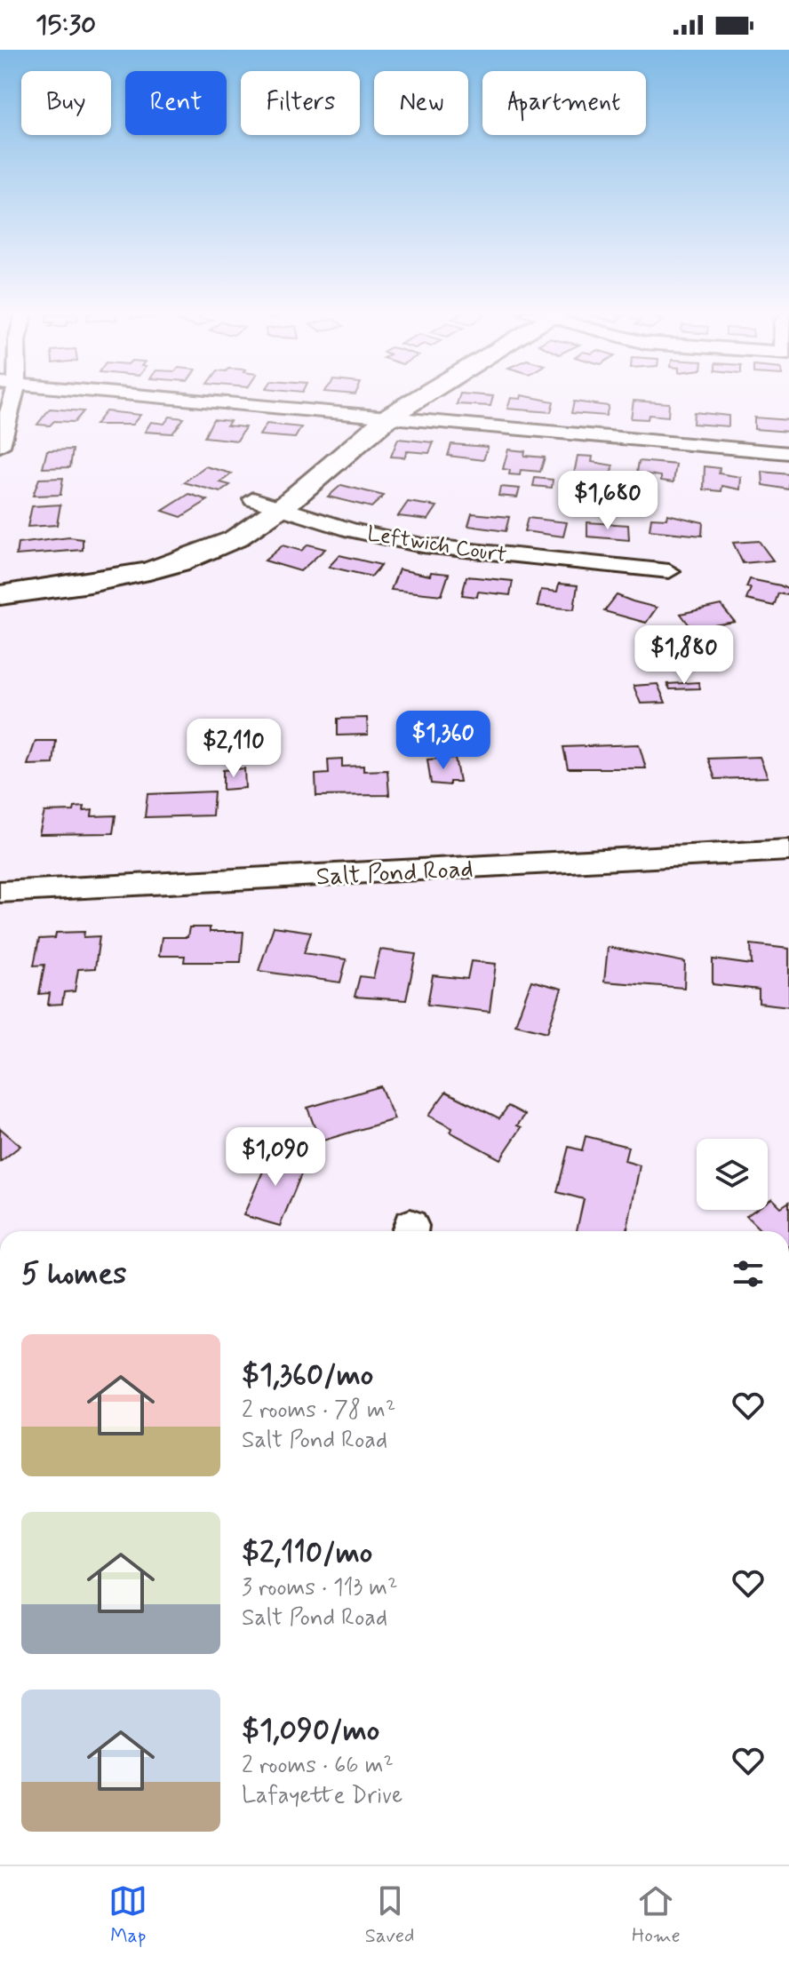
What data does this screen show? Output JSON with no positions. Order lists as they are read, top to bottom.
{
  "streets": {
    "street": ["Leftwich Court", "Salt Pond Road"]
  },
  "page": {
    "status": "15:30",
    "chip": [
      "Buy",
      "Rent",
      "Filters",
      "New",
      "Apartment"
    ],
    "price": [
      "$1,680",
      "$1,880",
      "$1,360",
      "$2,110",
      "$1,090"
    ],
    "heading": "5 homes",
    "list": [
      {
        "name": "$1,360/mo",
        "note": "2 rooms · 78 m² · Salt Pond Road"
      },
      {
        "name": "$2,110/mo",
        "note": "3 rooms · 113 m² · Salt Pond Road"
      },
      {
        "name": "$1,090/mo",
        "note": "2 rooms · 66 m² · Lafayette Drive"
      }
    ],
    "tabs": ["Map", "Saved", "Home"]
  }
}
